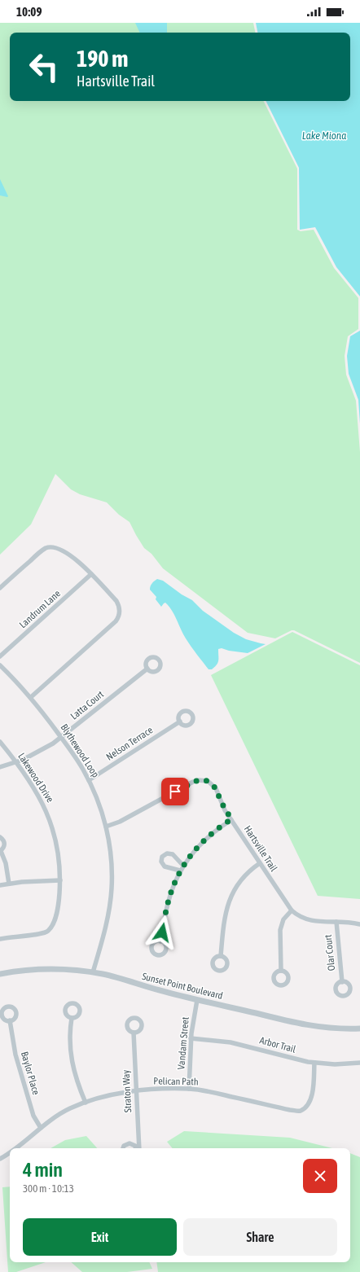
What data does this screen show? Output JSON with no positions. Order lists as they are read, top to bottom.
{
  "streets": {
    "street": [
      "Landrum Lane",
      "Latta Court",
      "Nelson Terrace",
      "Blythewood Loop",
      "Lakewood Drive",
      "Hartsville Trail",
      "Olar Court",
      "Sunset Point Boulevard",
      "Vandam Street",
      "Arbor Trail",
      "Baylor Place",
      "Pelican Path",
      "Straton Way"
    ]
  },
  "crossings": [
    ["Latta Court", "Blythewood Loop"],
    ["Latta Court", "Lakewood Drive"],
    ["Nelson Terrace", "Blythewood Loop"],
    ["Blythewood Loop", "Hartsville Trail"],
    ["Blythewood Loop", "Sunset Point Boulevard"],
    ["Hartsville Trail", "Olar Court"],
    ["Sunset Point Boulevard", "Vandam Street"],
    ["Vandam Street", "Arbor Trail"],
    ["Vandam Street", "Pelican Path"],
    ["Arbor Trail", "Pelican Path"],
    ["Baylor Place", "Pelican Path"],
    ["Pelican Path", "Straton Way"]
  ],
  "water": ["Lake Miona"],
  "page": {
    "status": "10:09",
    "turn": ["190 m", "Hartsville Trail"],
    "heading": ["4 min", "300 m · 10:13"],
    "buttons": ["Exit", "Share"]
  }
}
